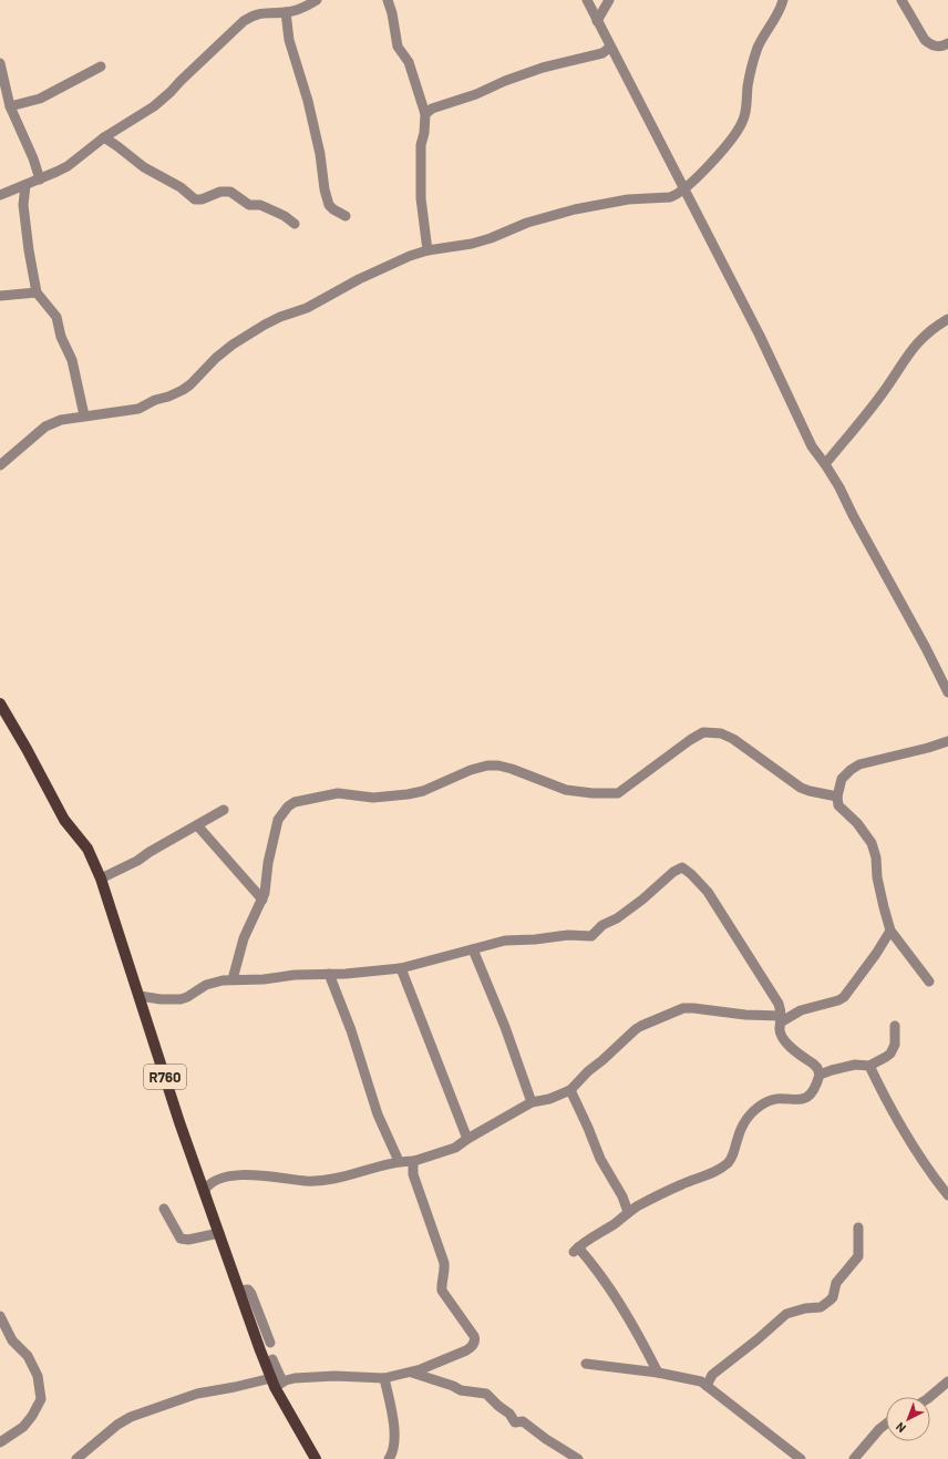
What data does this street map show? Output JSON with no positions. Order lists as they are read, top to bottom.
{
  "streets": {
    "main road": ["R760"]
  },
  "north": "bottom left"
}
